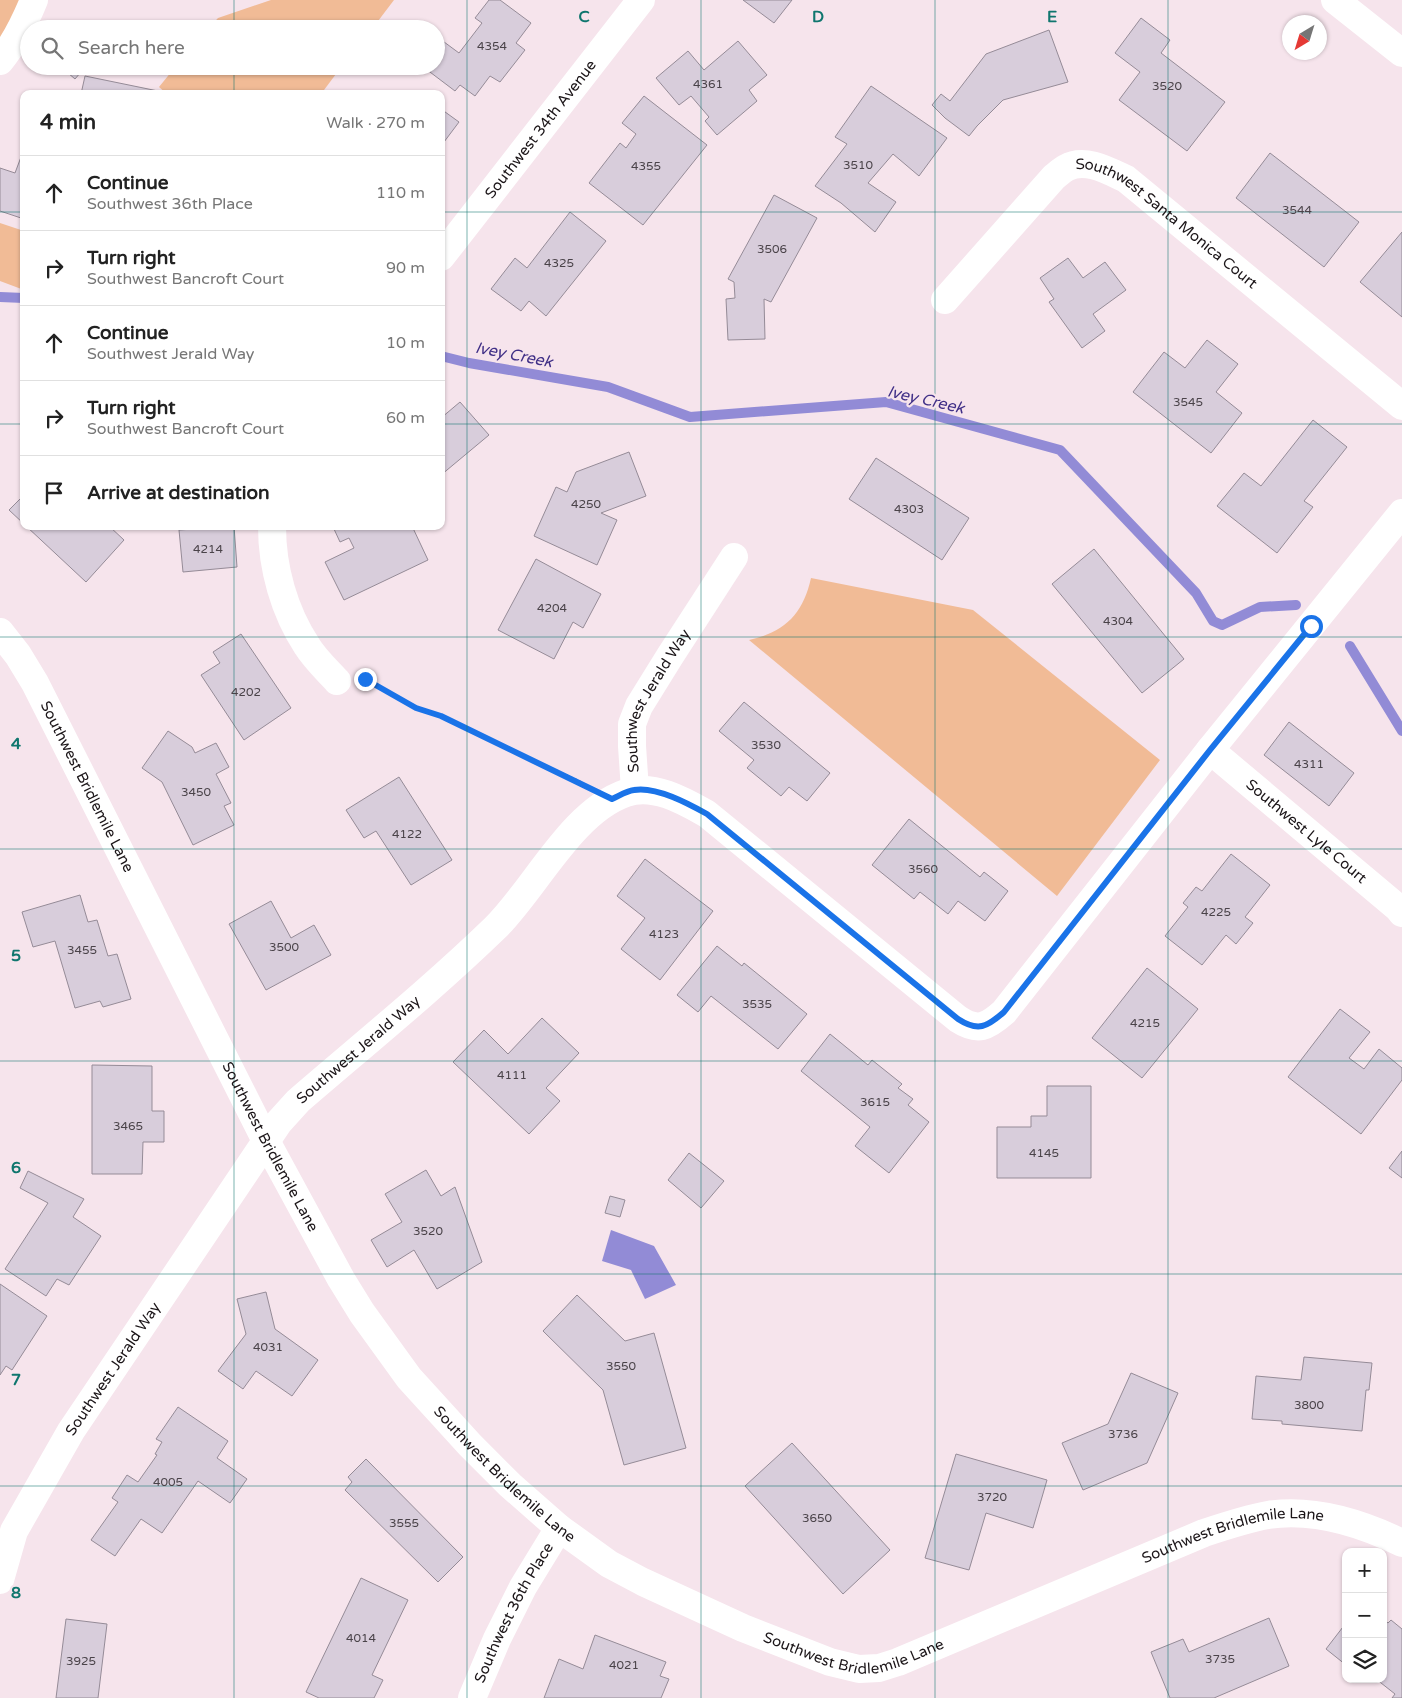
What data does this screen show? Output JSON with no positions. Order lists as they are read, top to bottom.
{
  "streets": {
    "street": [
      "Southwest 34th Avenue",
      "Southwest Santa Monica Court",
      "Southwest Jerald Way",
      "Southwest Bridlemile Lane",
      "Southwest Lyle Court",
      "Southwest 36th Place"
    ]
  },
  "crossings": [
    ["Southwest Jerald Way", "Southwest Bridlemile Lane"],
    ["Southwest Bridlemile Lane", "Southwest 36th Place"]
  ],
  "water": ["Ivey Creek"],
  "house_numbers": [
    "4354",
    "4361",
    "3520",
    "3510",
    "4355",
    "3544",
    "3506",
    "4325",
    "3545",
    "4250",
    "4303",
    "4214",
    "4204",
    "4304",
    "4202",
    "3530",
    "4311",
    "3450",
    "4122",
    "3560",
    "4225",
    "4123",
    "3500",
    "3455",
    "3535",
    "4215",
    "4111",
    "3615",
    "3465",
    "4145",
    "3520",
    "4031",
    "3550",
    "3800",
    "3736",
    "4005",
    "3720",
    "3650",
    "3555",
    "4014",
    "3735",
    "3925",
    "4021"
  ],
  "north": "bottom left",
  "page": {
    "search": "Search here",
    "heading": ["4 min", "Walk · 270 m"],
    "list": [
      ["Continue", "Southwest 36th Place", "110 m"],
      ["Turn right", "Southwest Bancroft Court", "90 m"],
      ["Continue", "Southwest Jerald Way", "10 m"],
      ["Turn right", "Southwest Bancroft Court", "60 m"],
      "Arrive at destination"
    ],
    "map_buttons": ["+", "−"]
  },
  "grid": {
    "columns": ["C", "D", "E"],
    "rows": [
      "4",
      "5",
      "6",
      "7",
      "8"
    ]
  }
}
